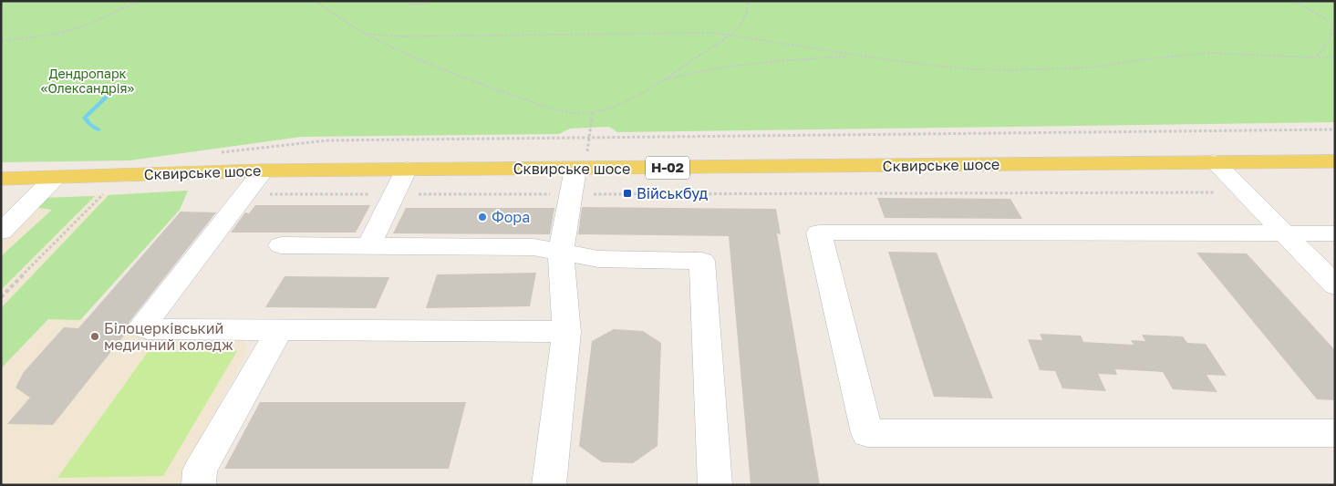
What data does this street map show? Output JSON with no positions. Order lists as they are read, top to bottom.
{
  "streets": {
    "main road": ["Сквирське шосе", "Н-02"]
  },
  "parks": ["Дендропарк «Олександрія»"],
  "places": {
    "transit": ["Військбуд"],
    "other": ["Фора", "Білоцерківський медичний коледж"]
  }
}
